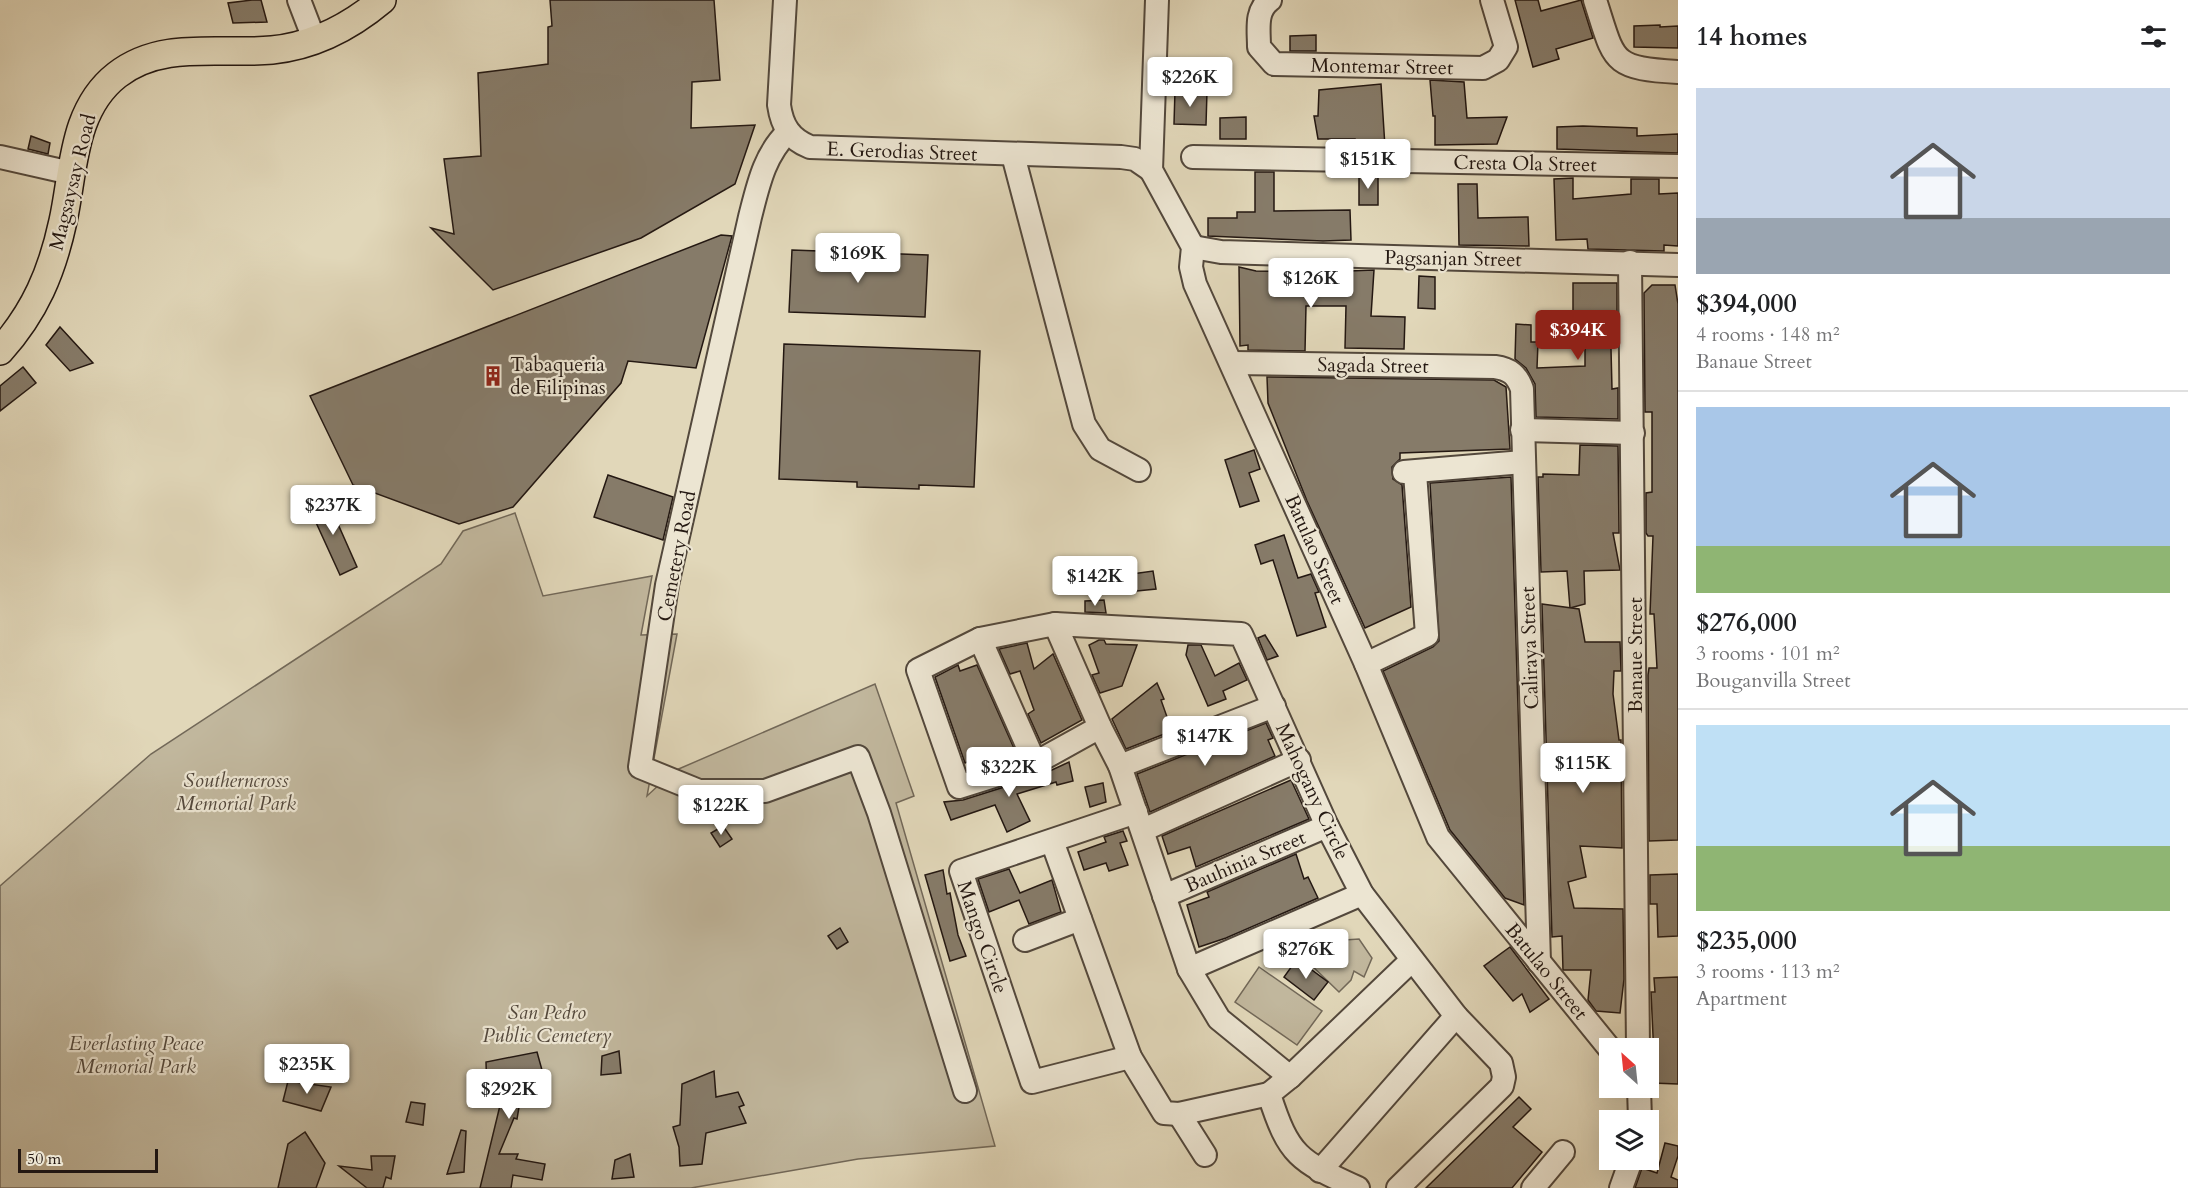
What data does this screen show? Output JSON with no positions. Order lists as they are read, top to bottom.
{
  "streets": {
    "main road": ["Magsaysay Road"],
    "street": [
      "Montemar Street",
      "E. Gerodias Street",
      "Cresta Ola Street",
      "Pagsanjan Street",
      "Sagada Street",
      "Batulao Street",
      "Cemetery Road",
      "Caliraya Street",
      "Banaue Street",
      "Mahogany Circle",
      "Bauhinia Street",
      "Mango Circle"
    ]
  },
  "crossings": [
    ["E. Gerodias Street", "Batulao Street"],
    ["E. Gerodias Street", "Cemetery Road"],
    ["Pagsanjan Street", "Batulao Street"],
    ["Pagsanjan Street", "Banaue Street"],
    ["Sagada Street", "Batulao Street"],
    ["Sagada Street", "Caliraya Street"],
    ["Batulao Street", "Caliraya Street"],
    ["Mahogany Circle", "Bauhinia Street"],
    ["Mahogany Circle", "Mango Circle"]
  ],
  "parks": ["Southerncross Memorial Park", "San Pedro Public Cemetery", "Everlasting Peace Memorial Park"],
  "places": {
    "building": ["Tabaqueria de Filipinas"]
  },
  "scale_bar": "50 m",
  "north": "top left",
  "page": {
    "heading": "14 homes",
    "price": [
      "$226K",
      "$151K",
      "$169K",
      "$126K",
      "$394K",
      "$237K",
      "$142K",
      "$147K",
      "$115K",
      "$322K",
      "$122K",
      "$276K",
      "$235K",
      "$292K"
    ],
    "list": [
      {
        "name": "$394,000",
        "note": "4 rooms · 148 m² · Banaue Street"
      },
      {
        "name": "$276,000",
        "note": "3 rooms · 101 m² · Bouganvilla Street"
      },
      {
        "name": "$235,000",
        "note": "3 rooms · 113 m² · Apartment"
      }
    ],
    "scale": "50 m"
  }
}
